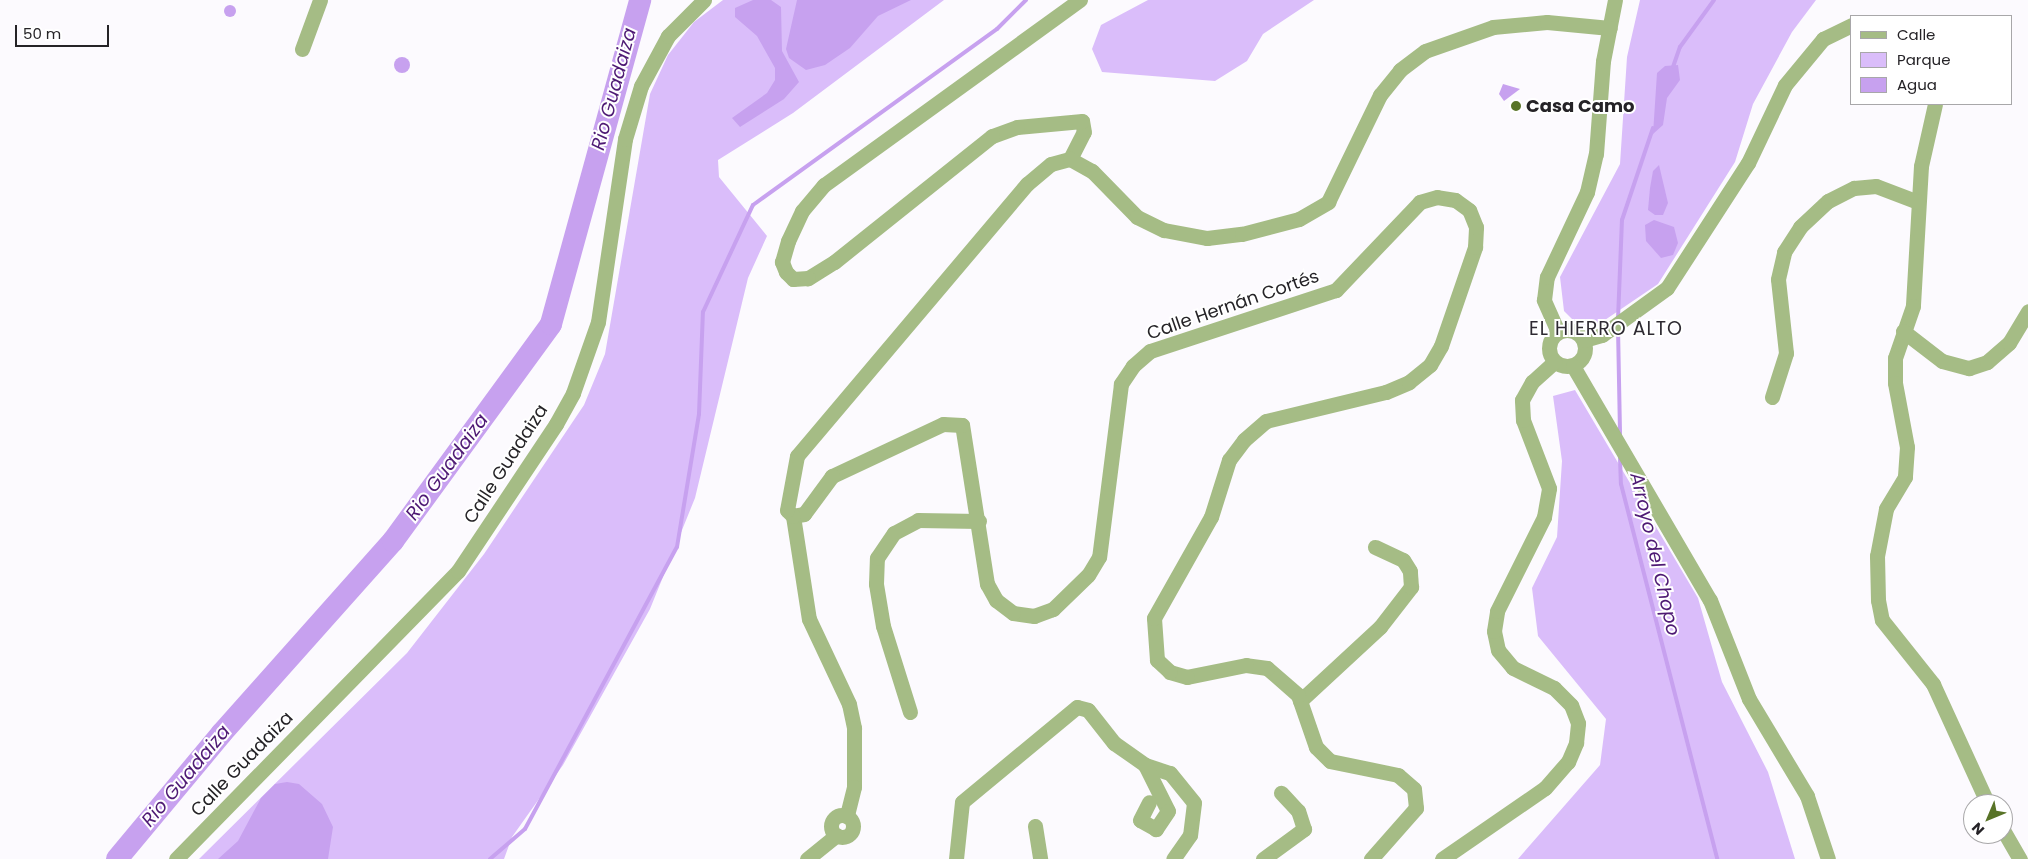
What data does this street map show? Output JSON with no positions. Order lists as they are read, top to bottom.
{
  "streets": {
    "street": ["Calle Hernán Cortés", "Calle Guadaiza"]
  },
  "districts": ["EL HIERRO ALTO"],
  "water": ["Rio Guadaiza", "Arroyo del Chopo"],
  "places": ["Casa Camo"],
  "legend": ["Calle", "Parque", "Agua"],
  "scale_bar": "50 m",
  "north": "bottom left"
}
